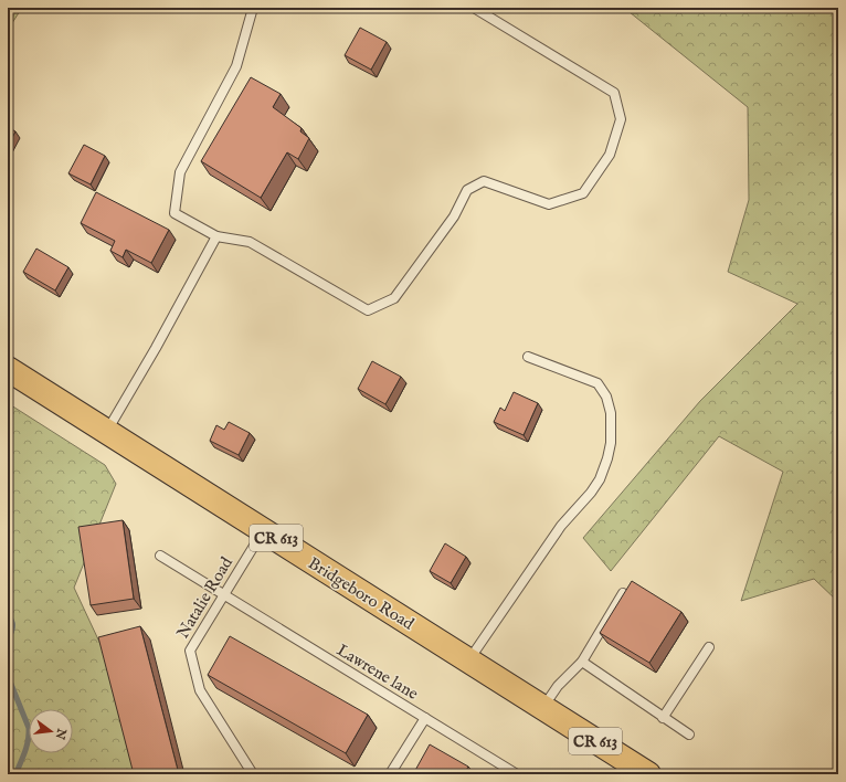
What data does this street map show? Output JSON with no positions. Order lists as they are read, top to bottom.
{
  "streets": {
    "main road": ["CR 613", "Bridgeboro Road"],
    "lane": ["Natalie Road", "Lawrene lane"]
  },
  "crossings": [
    ["Bridgeboro Road", "Natalie Road"],
    ["Natalie Road", "Lawrene lane"]
  ],
  "north": "right"
}
